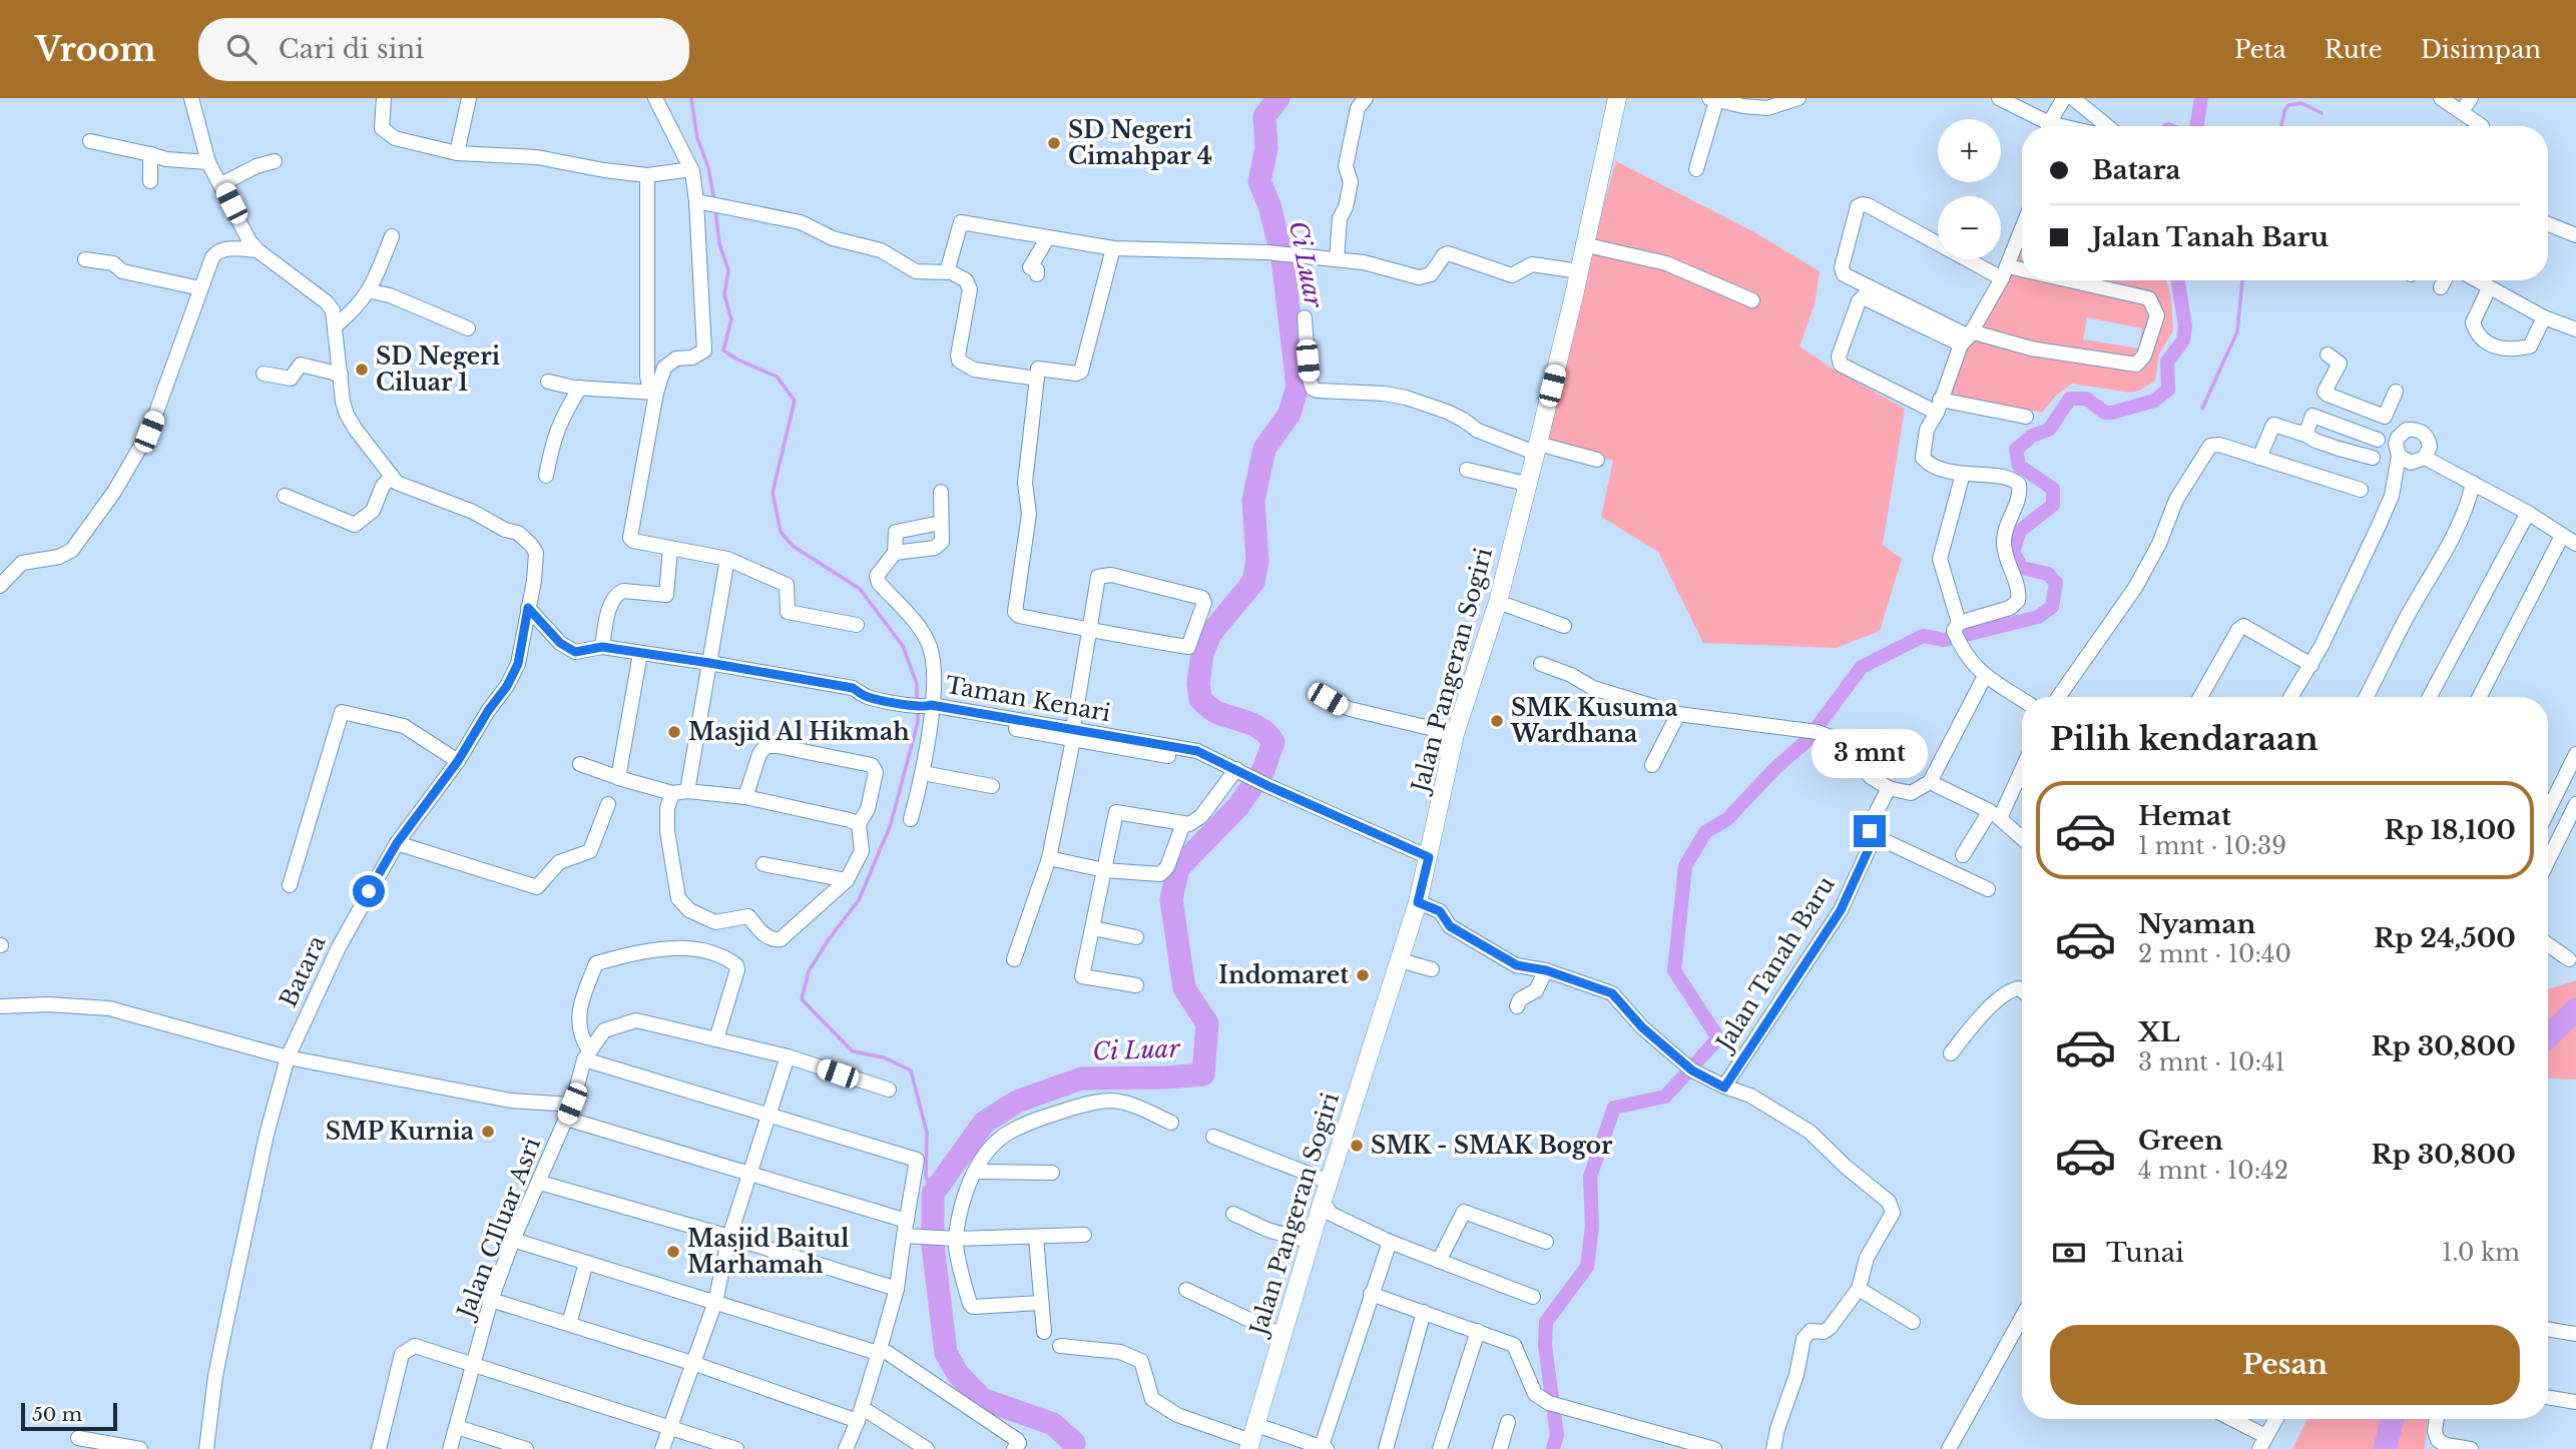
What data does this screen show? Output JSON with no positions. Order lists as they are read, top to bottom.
{
  "streets": {
    "street": [
      "Jalan Pangeran Sogiri",
      "Taman Kenari",
      "Jalan Tanah Baru",
      "Batara",
      "Jalan CIluar Asri"
    ]
  },
  "crossings": [
    ["Jalan Pangeran Sogiri", "Taman Kenari"]
  ],
  "water": ["Ci Luar"],
  "places": [
    "SD Negeri Cimahpar 4",
    "SD Negeri Ciluar 1",
    "SMK Kusuma Wardhana",
    "Masjid Al Hikmah",
    "Indomaret",
    "SMP Kurnia",
    "SMK - SMAK Bogor",
    "Masjid Baitul Marhamah"
  ],
  "scale_bar": "50 m",
  "page": {
    "header": "Vroom",
    "search": "Cari di sini",
    "nav": ["Peta", "Rute", "Disimpan"],
    "map_buttons": ["+", "−"],
    "banner": ["Batara", "Jalan Tanah Baru"],
    "heading": "Pilih kendaraan",
    "bubble": "3 mnt",
    "list": [
      {
        "name": "Hemat",
        "note": "1 mnt · 10:39",
        "value": "Rp 18,100"
      },
      {
        "name": "Nyaman",
        "note": "2 mnt · 10:40",
        "value": "Rp 24,500"
      },
      {
        "name": "XL",
        "note": "3 mnt · 10:41",
        "value": "Rp 30,800"
      },
      {
        "name": "Green",
        "note": "4 mnt · 10:42",
        "value": "Rp 30,800"
      }
    ],
    "pay": ["Tunai", "1.0 km"],
    "buttons": "Pesan",
    "scale": "50 m"
  }
}
